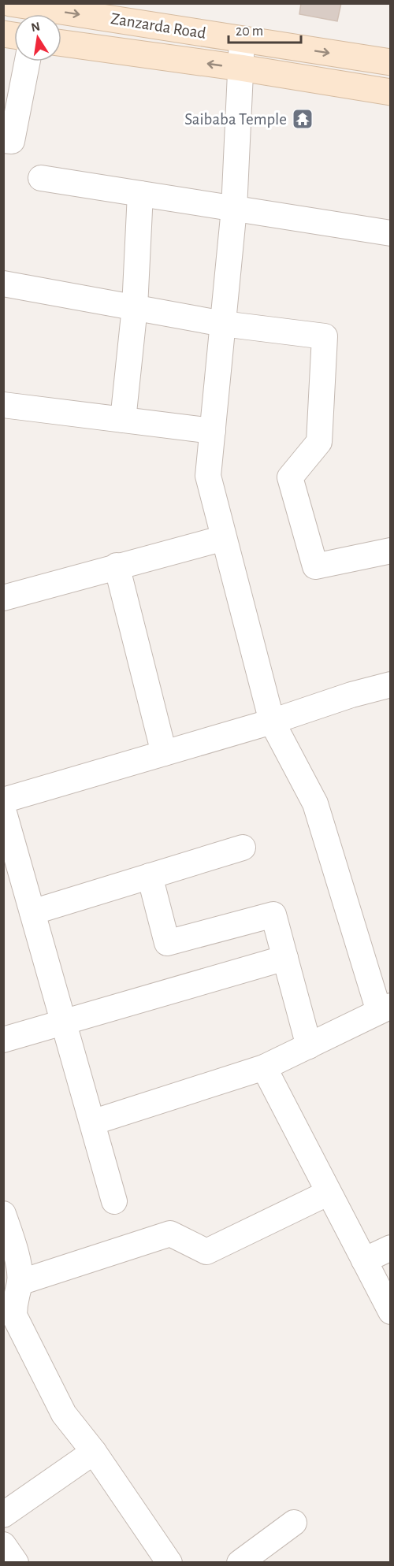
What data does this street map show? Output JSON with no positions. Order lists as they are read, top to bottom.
{
  "streets": {
    "main road": ["Zanzarda Road"]
  },
  "places": {
    "temple": ["Saibaba Temple"]
  },
  "scale_bar": "20 m",
  "north": "top"
}
